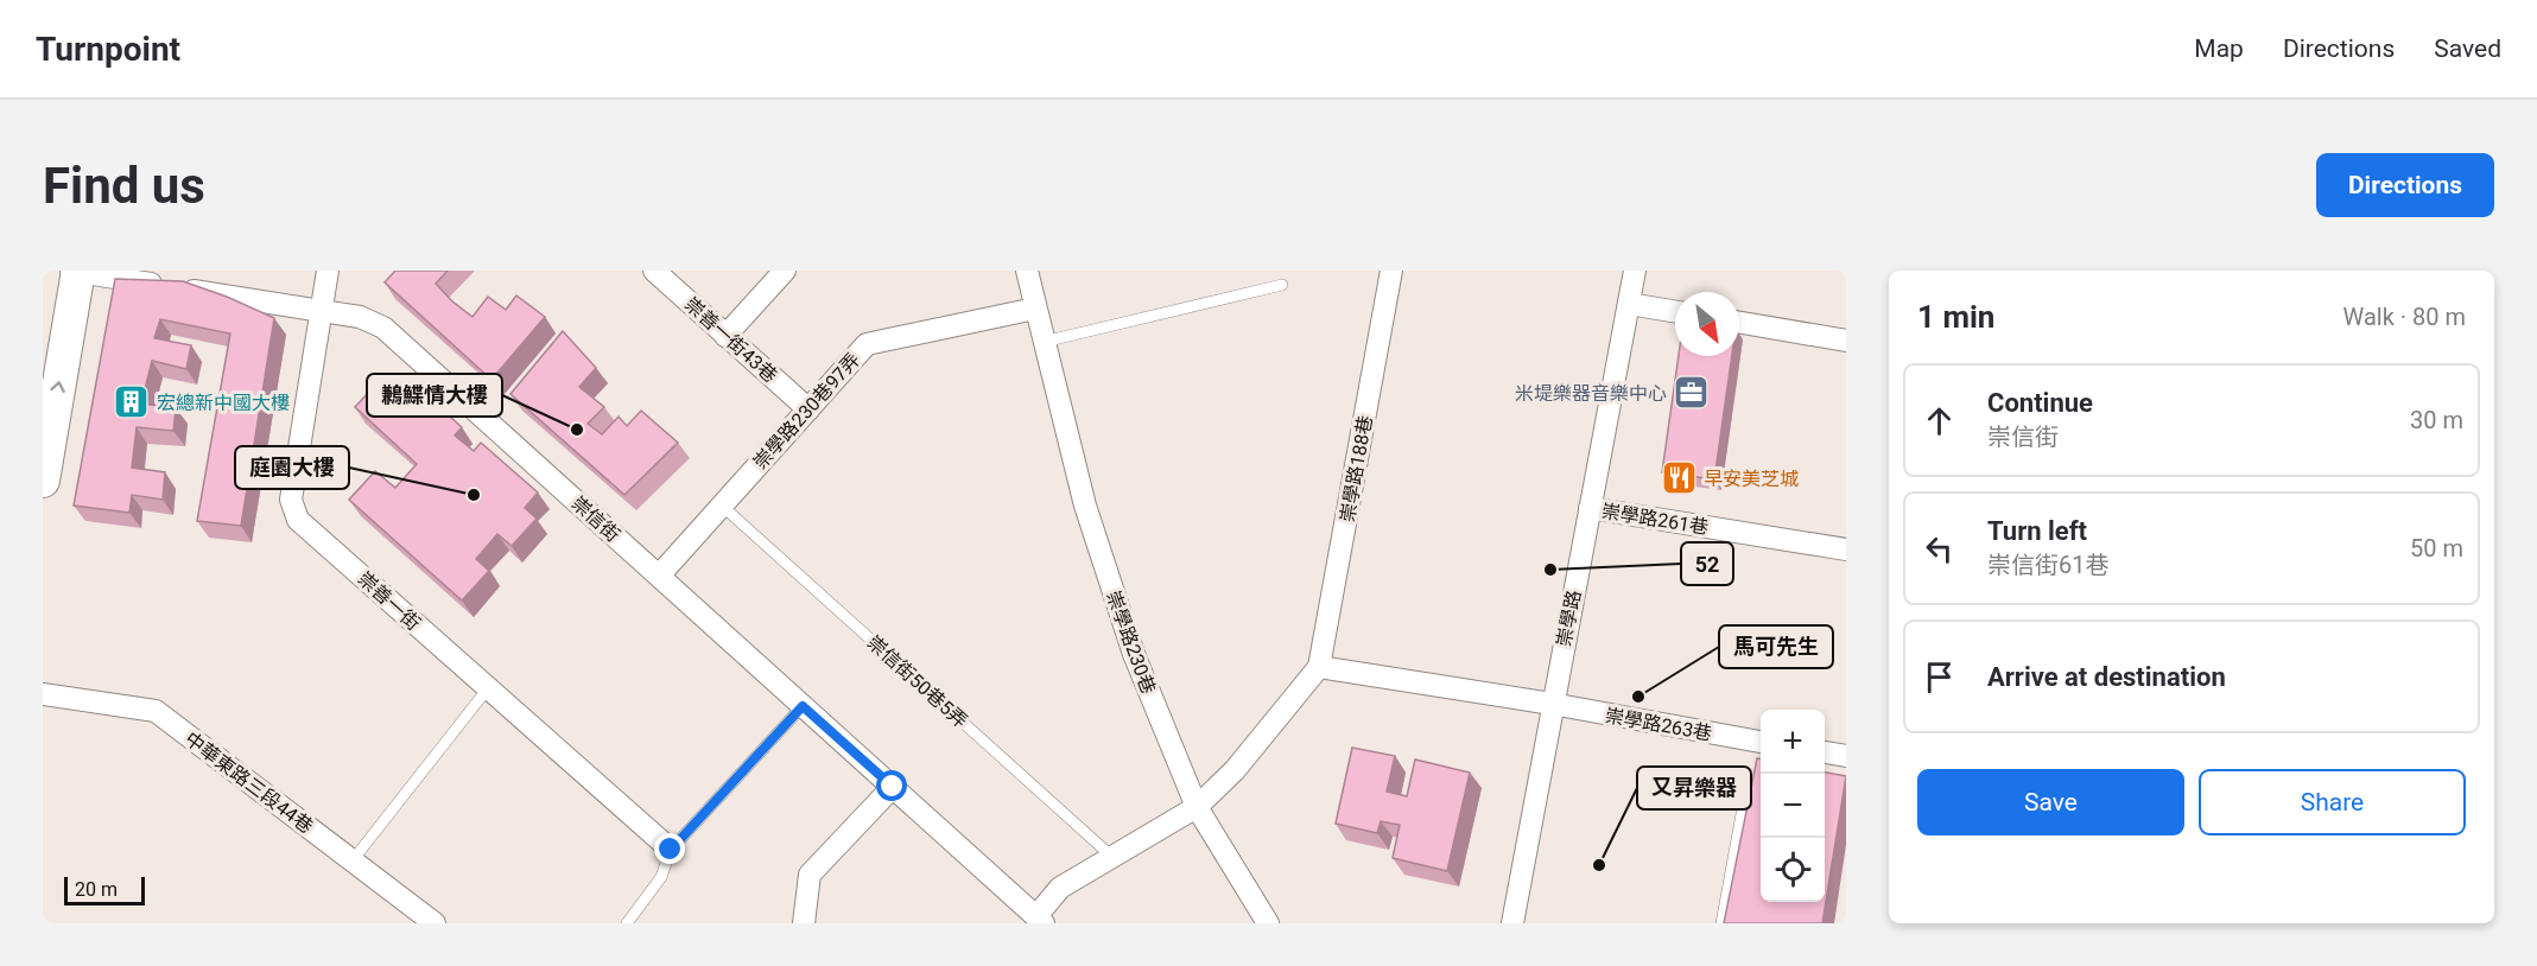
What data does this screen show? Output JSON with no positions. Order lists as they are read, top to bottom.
{
  "streets": {
    "street": [
      "崇善一街43巷",
      "崇學路230巷97弄",
      "崇學路188巷",
      "崇信街",
      "崇學路261巷",
      "崇善一街",
      "崇學路",
      "崇學路230巷",
      "崇學路263巷",
      "中華東路三段44巷"
    ],
    "lane": ["崇信街50巷5弄"]
  },
  "crossings": [
    ["崇善一街43巷", "崇學路230巷97弄"],
    ["崇學路230巷97弄", "崇信街"],
    ["崇學路230巷97弄", "崇學路230巷"],
    ["崇學路230巷97弄", "崇信街50巷5弄"],
    ["崇學路188巷", "崇信街"],
    ["崇學路188巷", "崇學路230巷"],
    ["崇學路188巷", "崇信街50巷5弄"],
    ["崇信街", "崇善一街"],
    ["崇學路261巷", "崇學路"],
    ["崇學路", "崇學路263巷"]
  ],
  "places": {
    "office": ["米堤樂器音樂中心"],
    "building": ["宏總新中國大樓"],
    "other": [
      "鶼鰈情大樓",
      "庭園大樓",
      "52",
      "馬可先生",
      "又昇樂器"
    ],
    "restaurant": ["早安美芝城"]
  },
  "scale_bar": "20 m",
  "north": "bottom right",
  "page": {
    "header": "Turnpoint",
    "nav": ["Map", "Directions", "Saved"],
    "buttons": [
      "Directions",
      ["Save", "Share"]
    ],
    "title": "Find us",
    "heading": ["1 min", "Walk · 80 m"],
    "list": [
      ["Continue", "崇信街", "30 m"],
      ["Turn left", "崇信街61巷", "50 m"],
      "Arrive at destination"
    ],
    "map_buttons": ["+", "−"],
    "scale": "20 m"
  }
}
